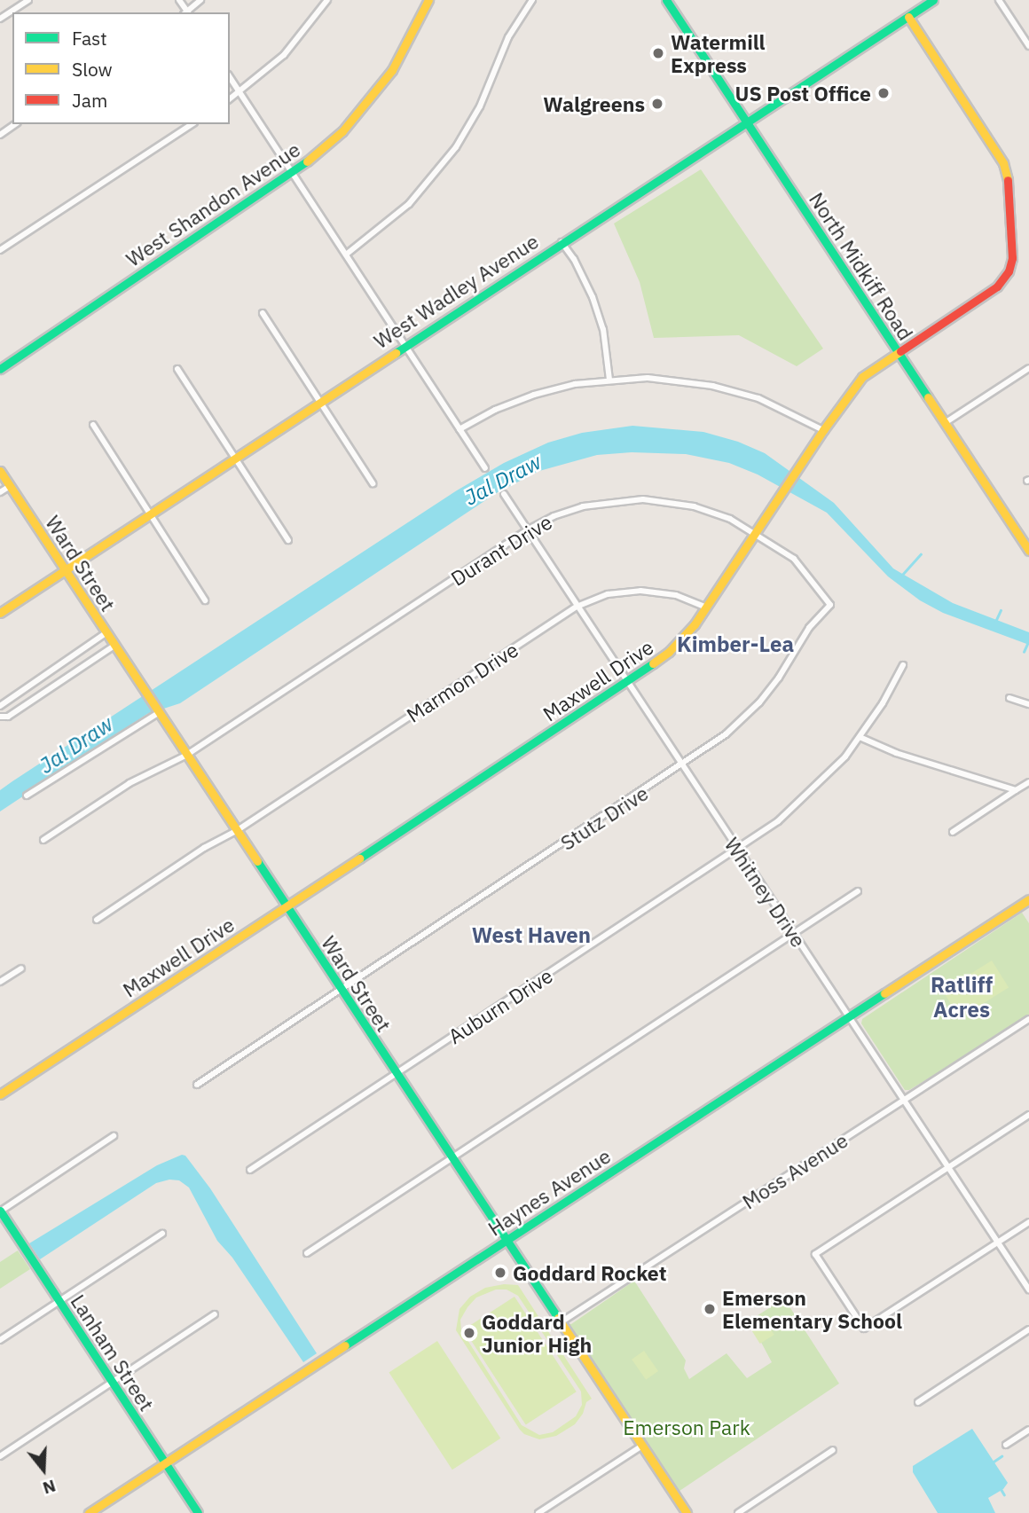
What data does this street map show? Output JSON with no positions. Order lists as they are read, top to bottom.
{
  "streets": {
    "street": [
      "West Shandon Avenue",
      "North Midkiff Road",
      "West Wadley Avenue",
      "Durant Drive",
      "Ward Street",
      "Maxwell Drive",
      "Marmon Drive",
      "Stutz Drive",
      "Whitney Drive",
      "Auburn Drive",
      "Moss Avenue",
      "Haynes Avenue",
      "Lanham Street"
    ]
  },
  "crossings": [
    ["North Midkiff Road", "West Wadley Avenue"],
    ["North Midkiff Road", "Maxwell Drive"],
    ["West Wadley Avenue", "Ward Street"],
    ["West Wadley Avenue", "Maxwell Drive"],
    ["Durant Drive", "Ward Street"],
    ["Durant Drive", "Maxwell Drive"],
    ["Durant Drive", "Stutz Drive"],
    ["Durant Drive", "Whitney Drive"],
    ["Ward Street", "Maxwell Drive"],
    ["Ward Street", "Marmon Drive"],
    ["Ward Street", "Stutz Drive"],
    ["Ward Street", "Auburn Drive"],
    ["Ward Street", "Moss Avenue"],
    ["Ward Street", "Haynes Avenue"],
    ["Maxwell Drive", "Marmon Drive"],
    ["Maxwell Drive", "Whitney Drive"],
    ["Marmon Drive", "Whitney Drive"],
    ["Stutz Drive", "Whitney Drive"],
    ["Whitney Drive", "Auburn Drive"],
    ["Whitney Drive", "Moss Avenue"],
    ["Whitney Drive", "Haynes Avenue"],
    ["Haynes Avenue", "Lanham Street"]
  ],
  "districts": ["Kimber-Lea", "West Haven", "Ratliff Acres"],
  "water": ["Jal Draw"],
  "parks": ["Emerson Park"],
  "places": [
    "Watermill Express",
    "US Post Office",
    "Walgreens",
    "Goddard Rocket",
    "Emerson Elementary School",
    "Goddard Junior High"
  ],
  "legend": ["Fast", "Slow", "Jam"],
  "north": "bottom"
}
